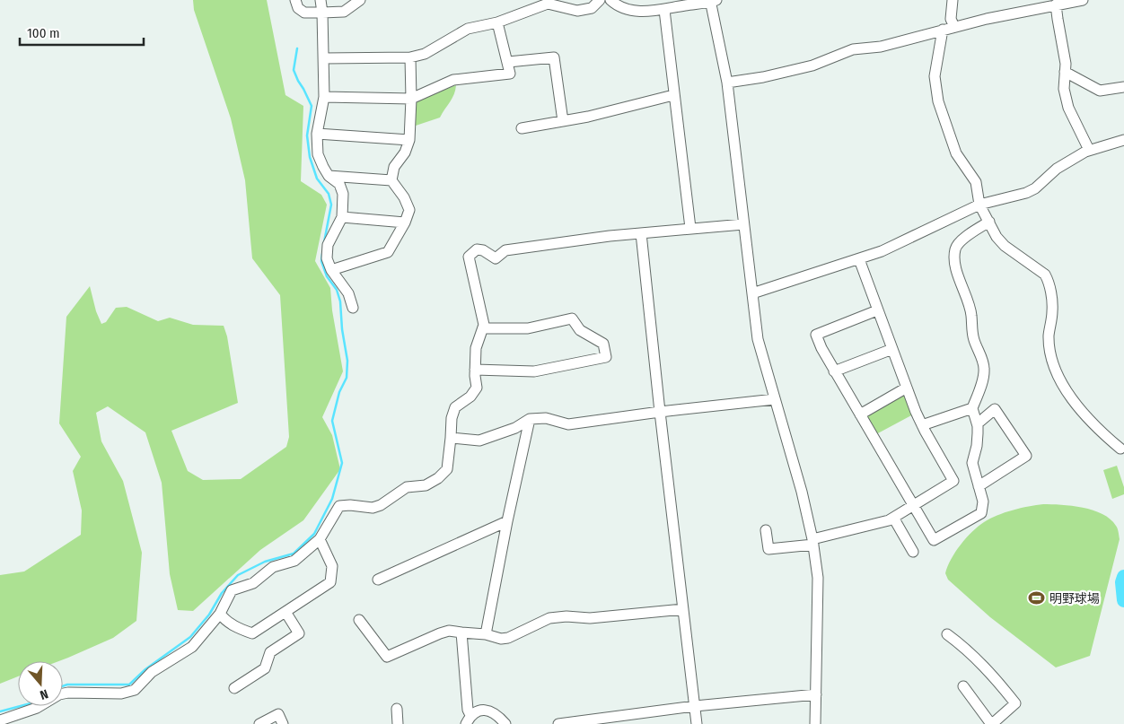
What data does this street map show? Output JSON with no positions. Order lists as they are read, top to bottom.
{
  "places": {
    "sports": ["明野球場"]
  },
  "scale_bar": "100 m",
  "north": "bottom"
}
